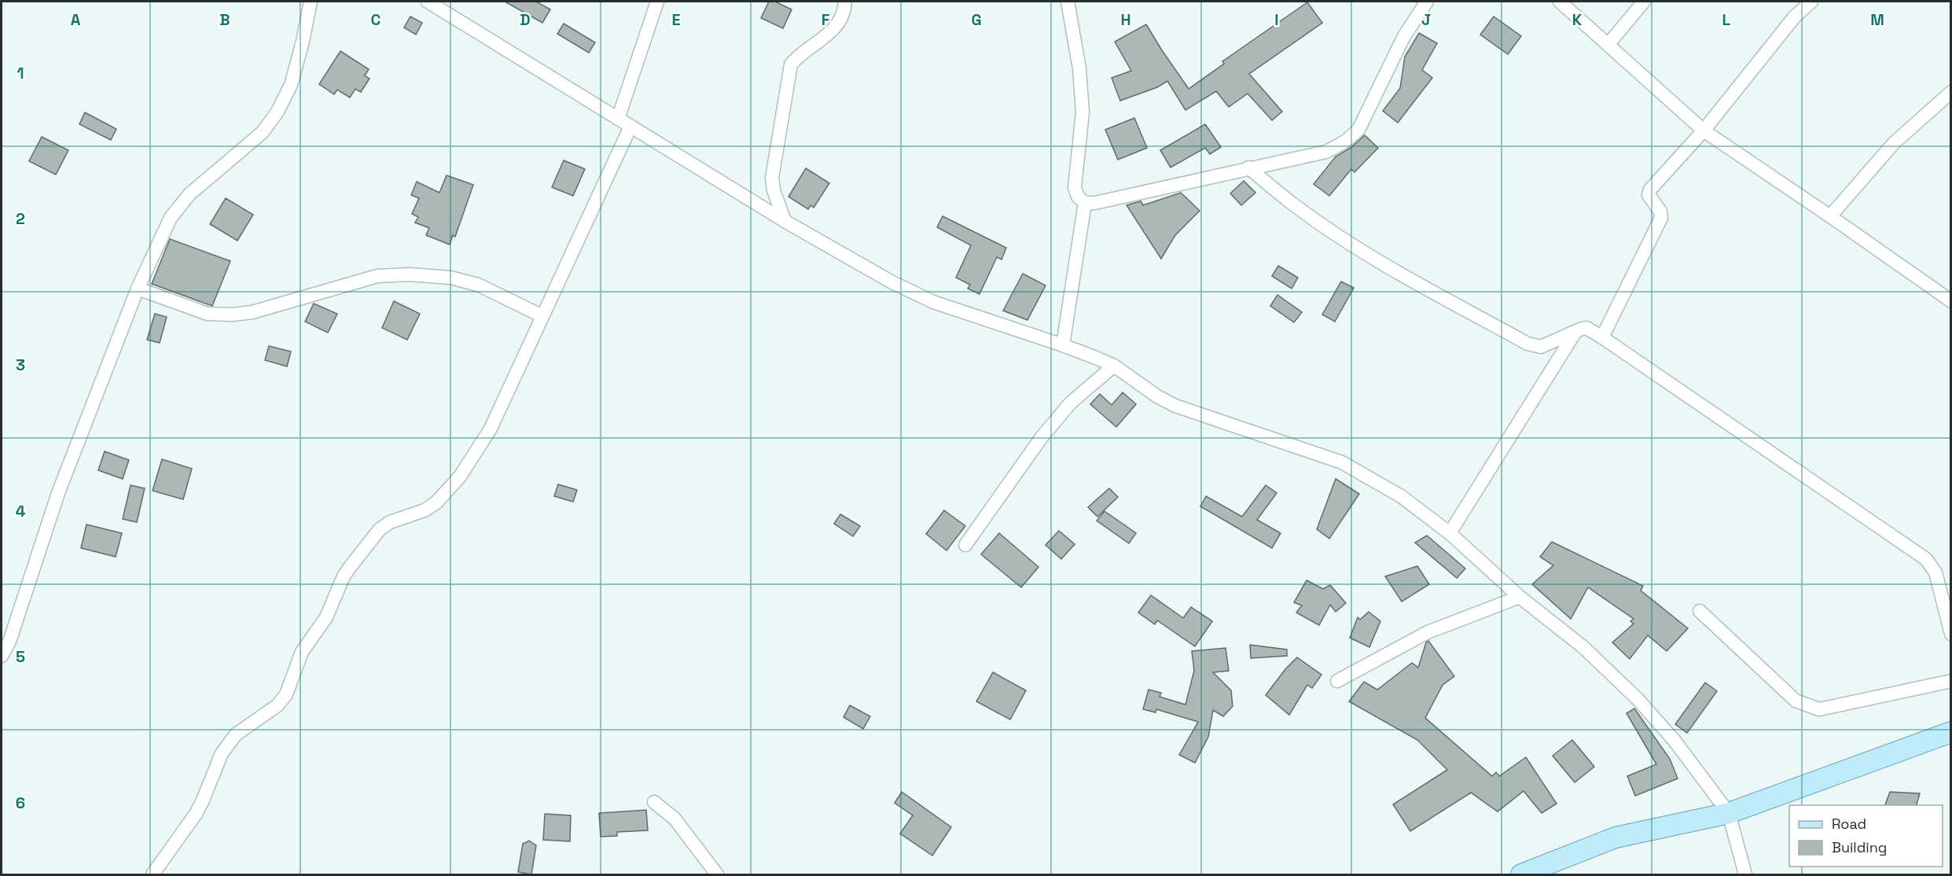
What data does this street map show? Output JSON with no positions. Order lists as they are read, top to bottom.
{
  "legend": ["Road", "Building"],
  "grid": {
    "columns": [
      "A",
      "B",
      "C",
      "D",
      "E",
      "F",
      "G",
      "H",
      "I",
      "J",
      "K",
      "L",
      "M"
    ],
    "rows": [
      "1",
      "2",
      "3",
      "4",
      "5",
      "6"
    ]
  }
}
